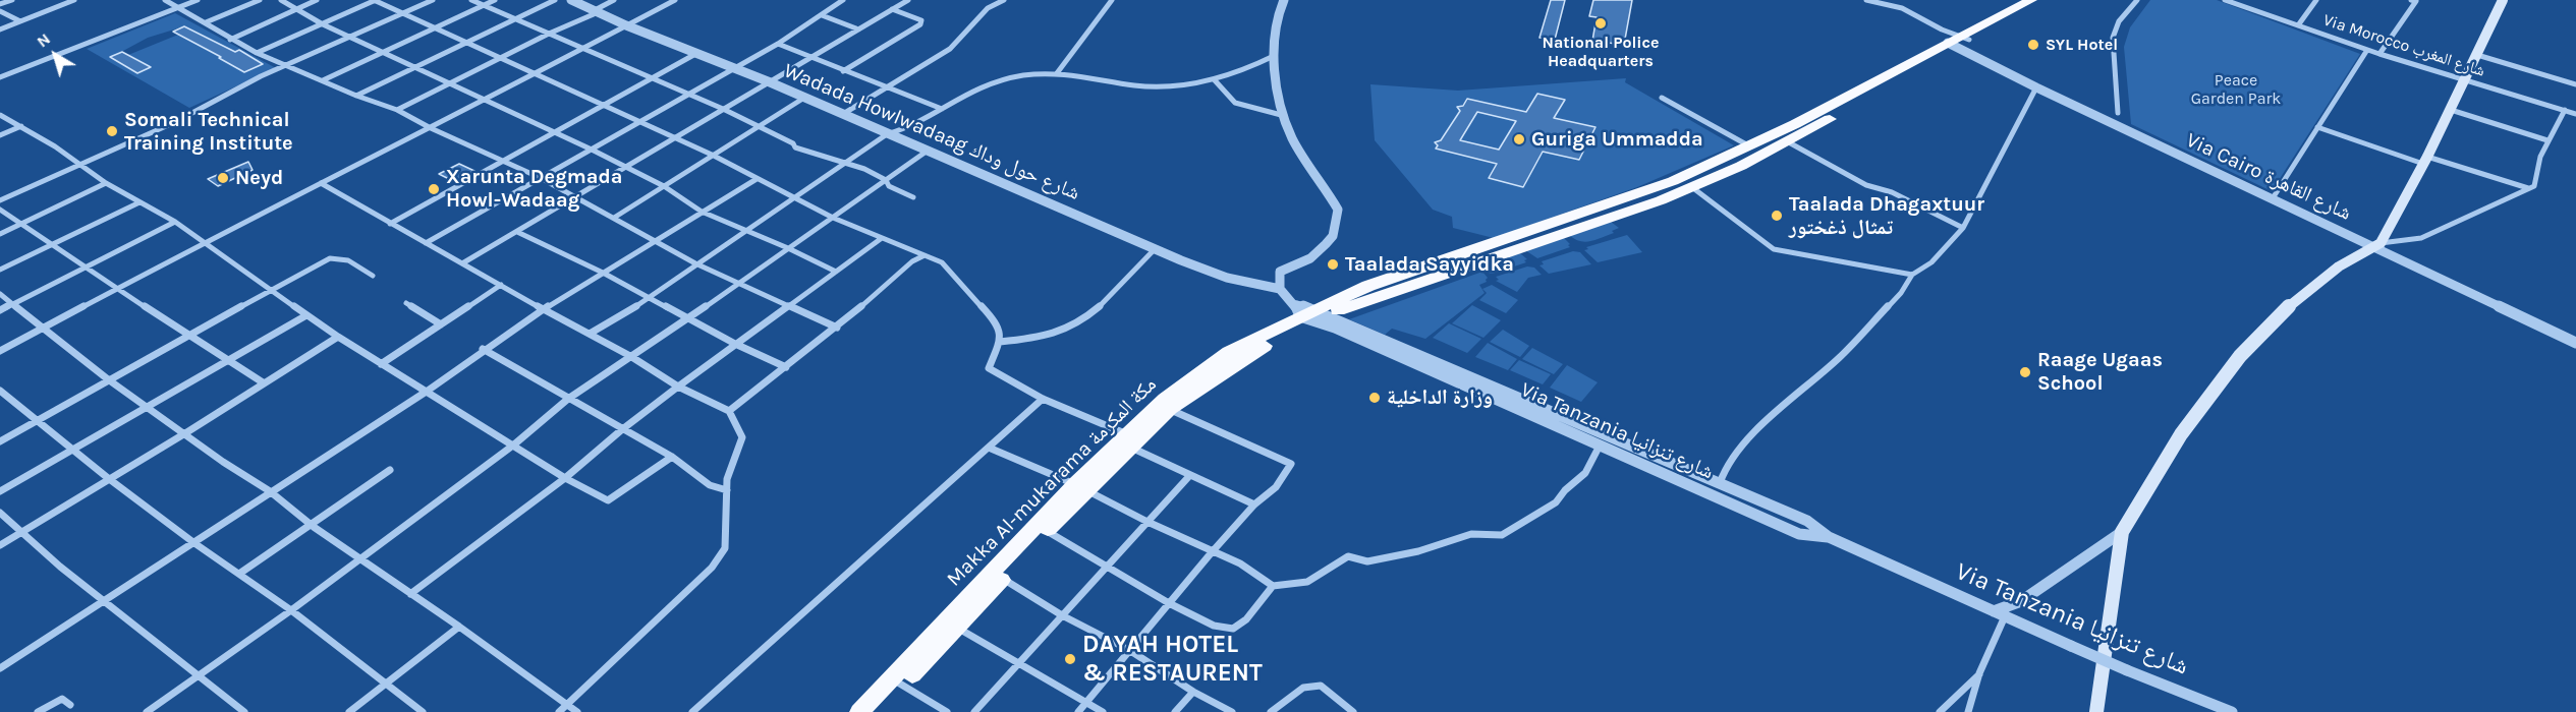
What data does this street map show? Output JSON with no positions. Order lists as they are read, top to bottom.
{
  "streets": {
    "highway": ["Makka Al-mukarama مكة المكرمة"],
    "street": [
      "Via Morocco شارع المغرب",
      "Wadada Howlwadaag شارع حول وداك",
      "Via Cairo شارع القاهرة",
      "Via Tanzania شارع تنزانيا"
    ]
  },
  "crossings": [
    ["Wadada Howlwadaag شارع حول وداك", "Via Tanzania شارع تنزانيا"],
    ["Via Tanzania شارع تنزانيا", "Makka Al-mukarama مكة المكرمة"]
  ],
  "parks": ["Peace Garden Park"],
  "places": [
    "National Police Headquarters",
    "SYL Hotel",
    "Somali Technical Training Institute",
    "Guriga Ummadda",
    "Neyd",
    "Xarunta Degmada Howl-Wadaag",
    "Taalada Dhagaxtuur تمثال ذغختور",
    "Taalada Sayyidka",
    "Raage Ugaas School",
    "وزارة الداخلية",
    "DAYAH HOTEL & RESTAURENT"
  ],
  "north": "top left"
}
